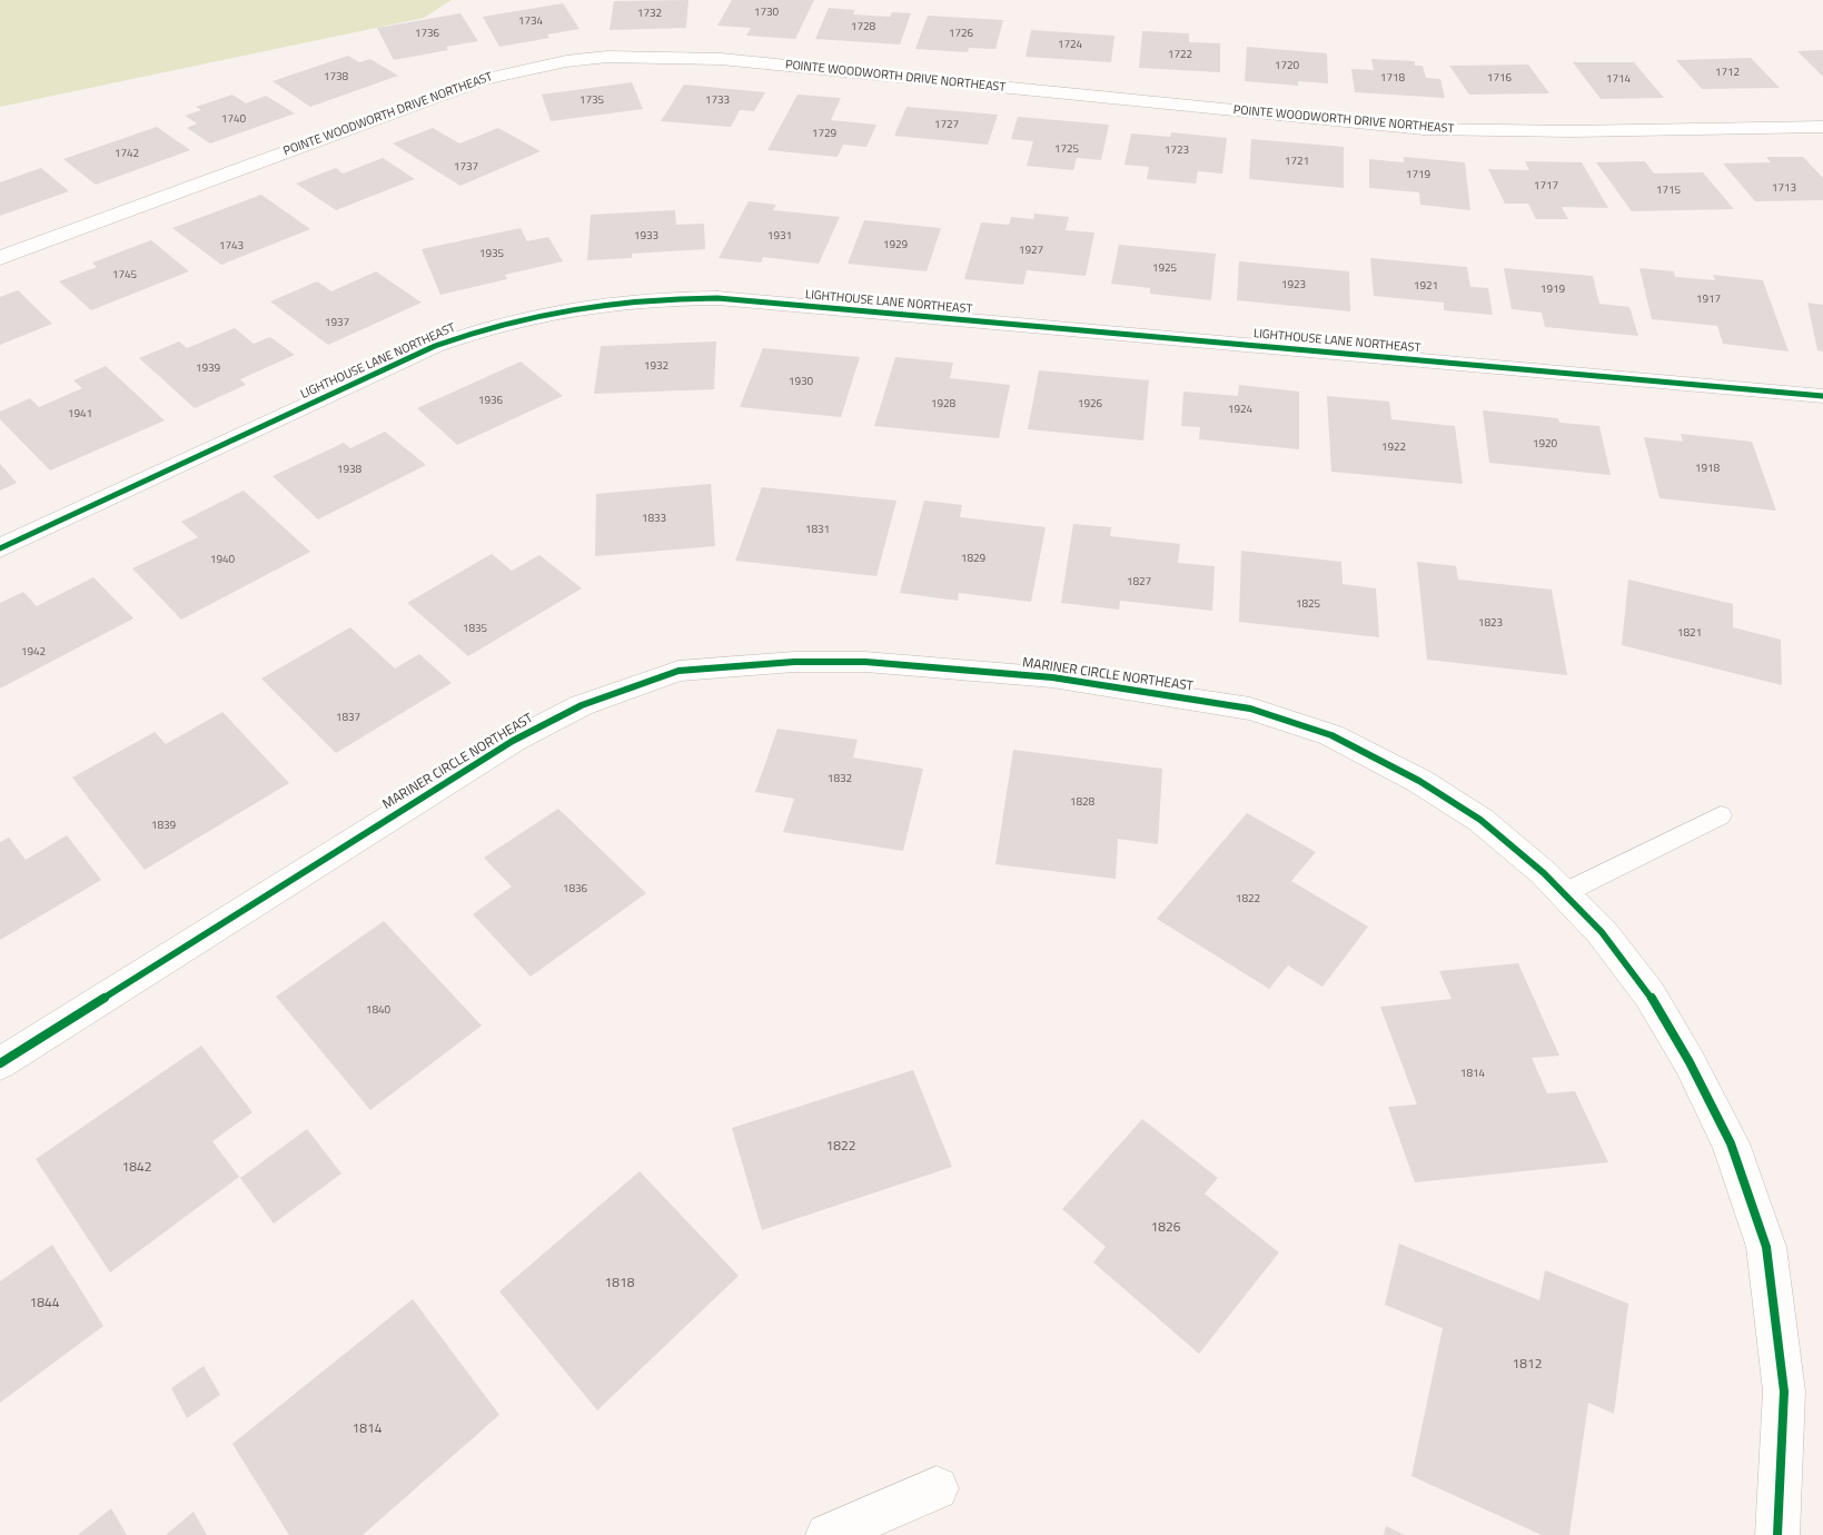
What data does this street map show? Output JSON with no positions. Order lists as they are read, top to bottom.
{
  "streets": {
    "street": ["POINTE WOODWORTH DRIVE NORTHEAST", "LIGHTHOUSE LANE NORTHEAST", "MARINER CIRCLE NORTHEAST"]
  },
  "house_numbers": [
    "1730",
    "1732",
    "1734",
    "1728",
    "1736",
    "1726",
    "1724",
    "1722",
    "1720",
    "1712",
    "1738",
    "1718",
    "1716",
    "1714",
    "1735",
    "1733",
    "1740",
    "1727",
    "1729",
    "1725",
    "1723",
    "1742",
    "1721",
    "1737",
    "1719",
    "1717",
    "1713",
    "1715",
    "1933",
    "1931",
    "1929",
    "1743",
    "1927",
    "1935",
    "1925",
    "1745",
    "1923",
    "1921",
    "1919",
    "1917",
    "1937",
    "1932",
    "1939",
    "1930",
    "1936",
    "1928",
    "1926",
    "1924",
    "1941",
    "1920",
    "1922",
    "1918",
    "1938",
    "1833",
    "1831",
    "1829",
    "1940",
    "1827",
    "1825",
    "1823",
    "1835",
    "1821",
    "1942",
    "1837",
    "1832",
    "1828",
    "1839",
    "1836",
    "1822",
    "1840",
    "1814",
    "1822",
    "1842",
    "1826",
    "1818",
    "1844",
    "1812",
    "1814"
  ]
}
